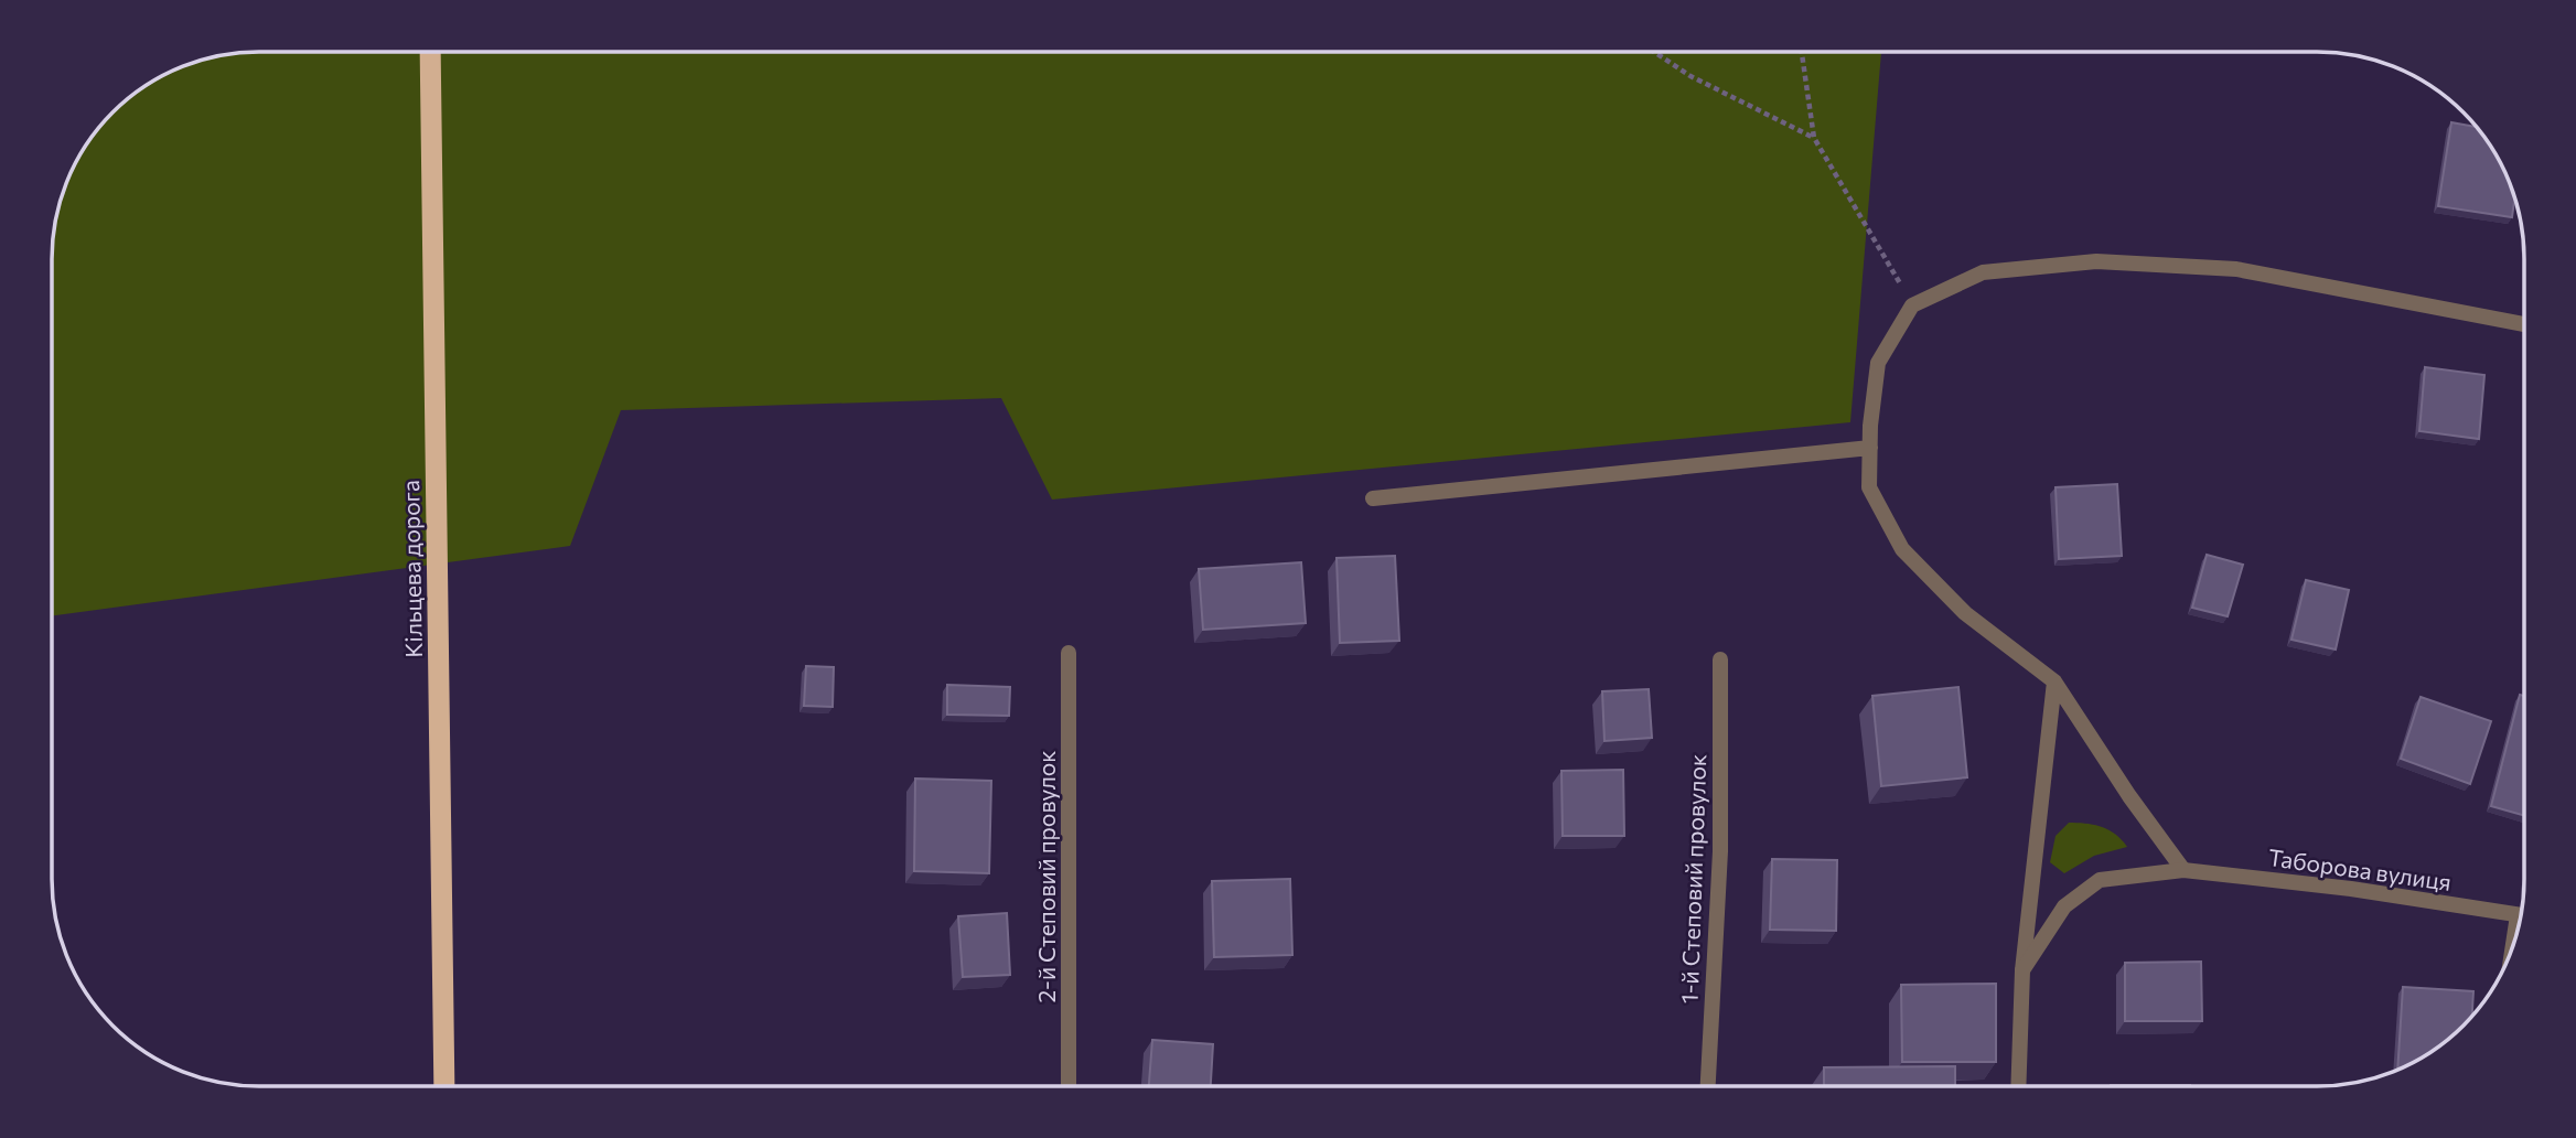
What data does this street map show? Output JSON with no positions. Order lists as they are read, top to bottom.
{
  "streets": {
    "highway": ["Кільцева дорога"],
    "street": ["Таборова вулиця", "2-й Степовий провулок", "1-й Степовий провулок"]
  }
}
